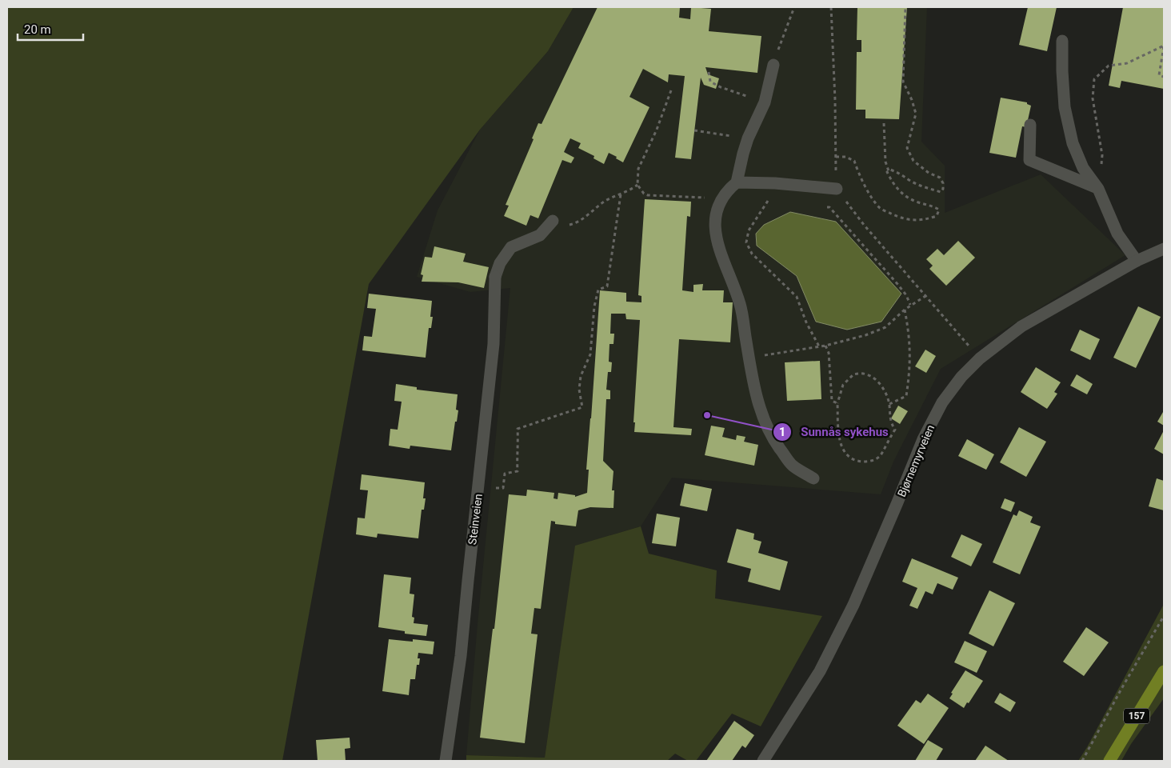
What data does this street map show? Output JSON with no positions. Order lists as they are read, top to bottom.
{
  "streets": {
    "main road": ["157"],
    "street": ["Bjørnemyrveien", "Steinveien"]
  },
  "places": ["Sunnås sykehus"],
  "scale_bar": "20 m"
}
